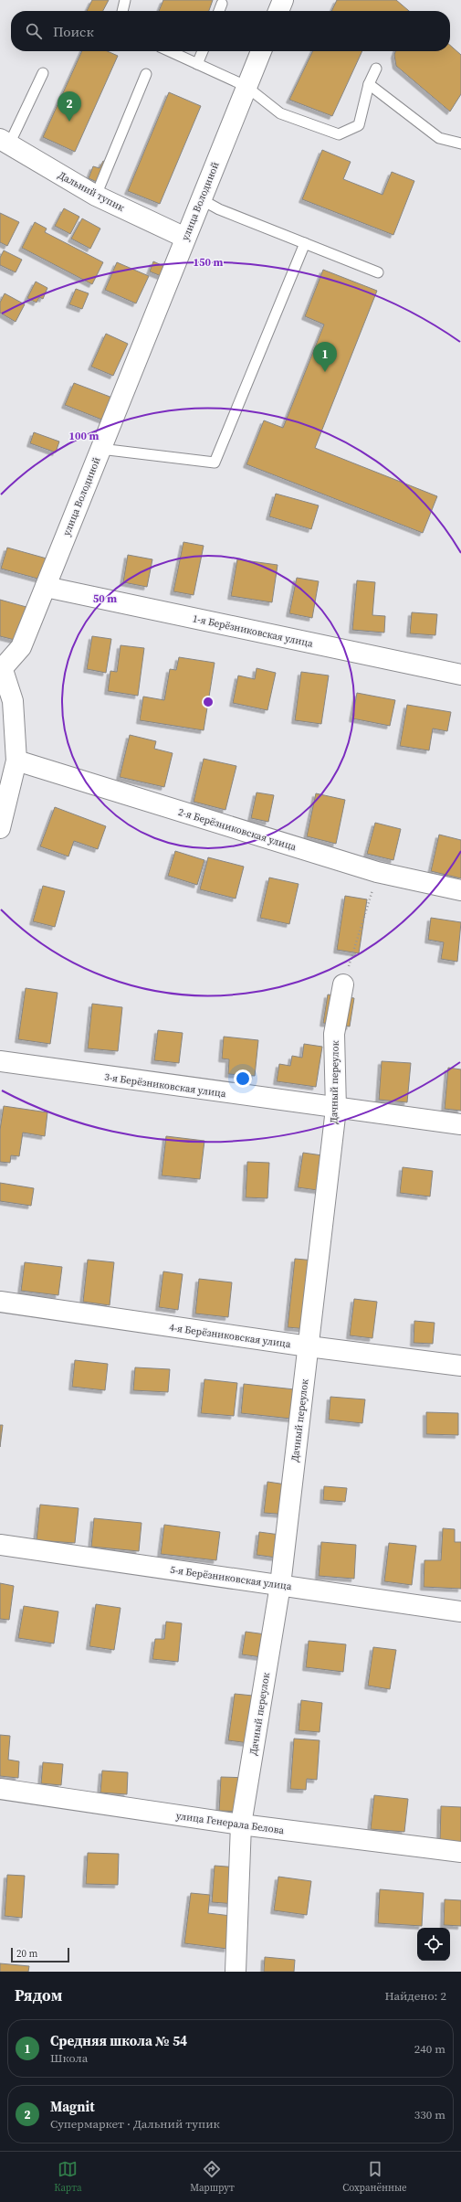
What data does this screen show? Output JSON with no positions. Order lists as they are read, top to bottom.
{
  "streets": {
    "street": [
      "Дальний тупик",
      "улица Володиной",
      "1-я Берёзниковская улица",
      "2-я Берёзниковская улица",
      "Дачный переулок",
      "3-я Берёзниковская улица",
      "4-я Берёзниковская улица",
      "5-я Берёзниковская улица",
      "улица Генерала Белова"
    ]
  },
  "crossings": [
    ["Дальний тупик", "улица Володиной"],
    ["улица Володиной", "1-я Берёзниковская улица"],
    ["улица Володиной", "2-я Берёзниковская улица"],
    ["Дачный переулок", "3-я Берёзниковская улица"],
    ["Дачный переулок", "4-я Берёзниковская улица"],
    ["Дачный переулок", "5-я Берёзниковская улица"],
    ["Дачный переулок", "улица Генерала Белова"]
  ],
  "scale_bar": "20 m",
  "page": {
    "search": "Поиск",
    "pins": ["2", "1"],
    "scale": "20 m",
    "heading": ["Рядом", "Найдено: 2"],
    "list": [
      {
        "mark": "1",
        "name": "Средняя школа № 54",
        "note": "Школа",
        "value": "240 m"
      },
      {
        "mark": "2",
        "name": "Magnit",
        "note": "Супермаркет · Дальний тупик",
        "value": "330 m"
      }
    ],
    "nav": ["Карта", "Маршрут", "Сохранённые"]
  },
  "rings": ["150 m", "100 m", "50 m"]
}
